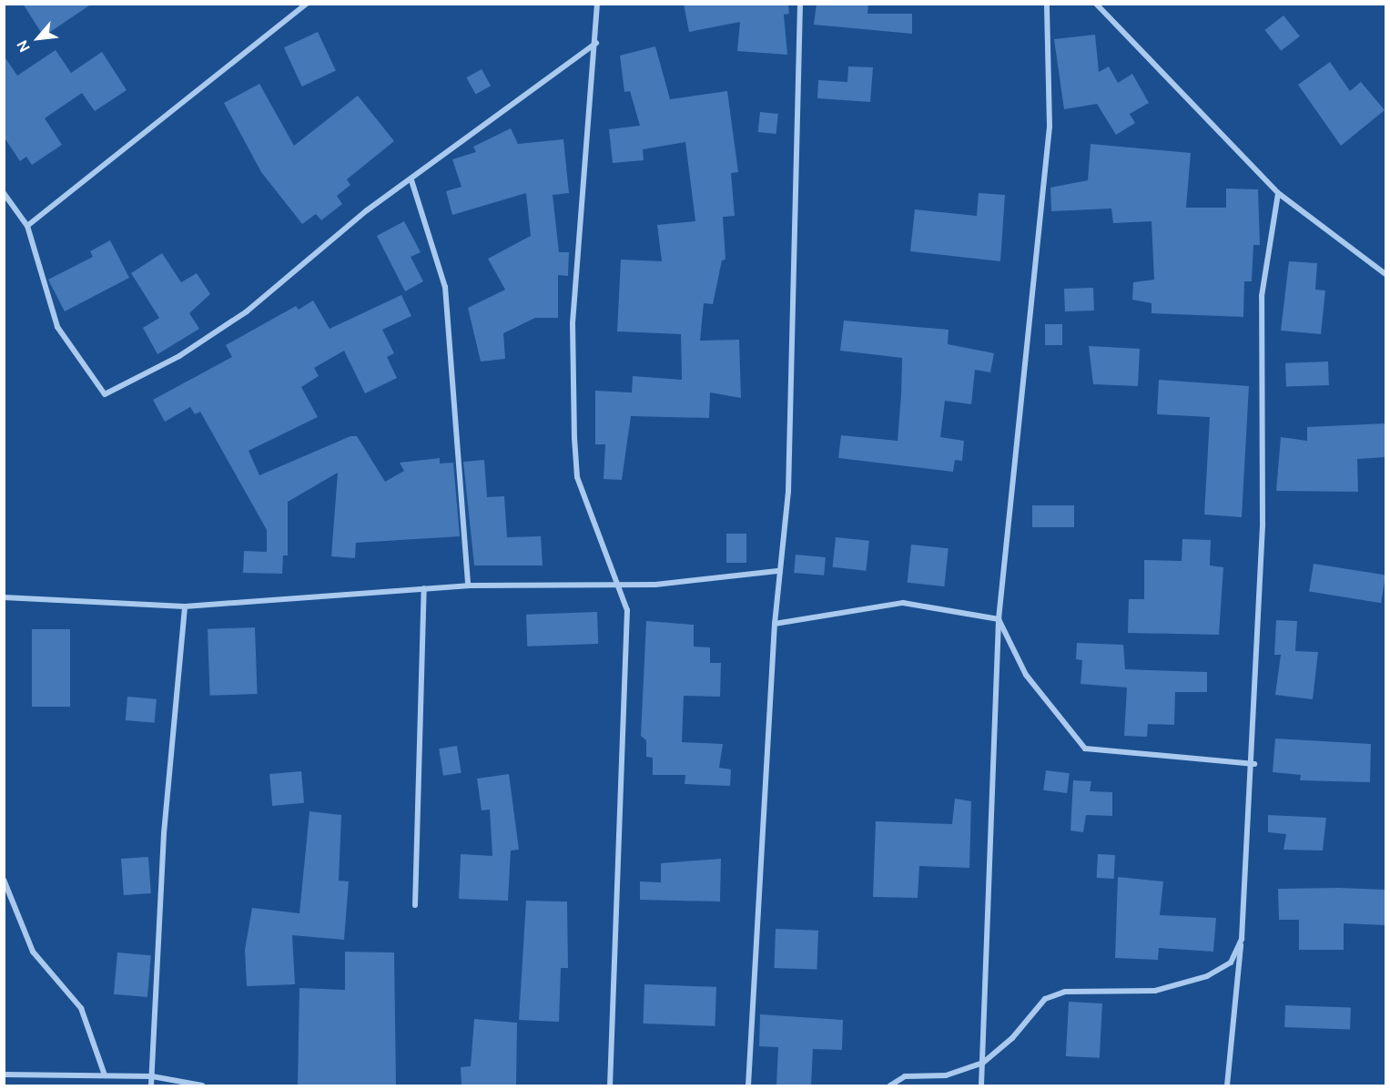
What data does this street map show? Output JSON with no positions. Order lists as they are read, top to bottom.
{
  "north": "bottom left"
}
